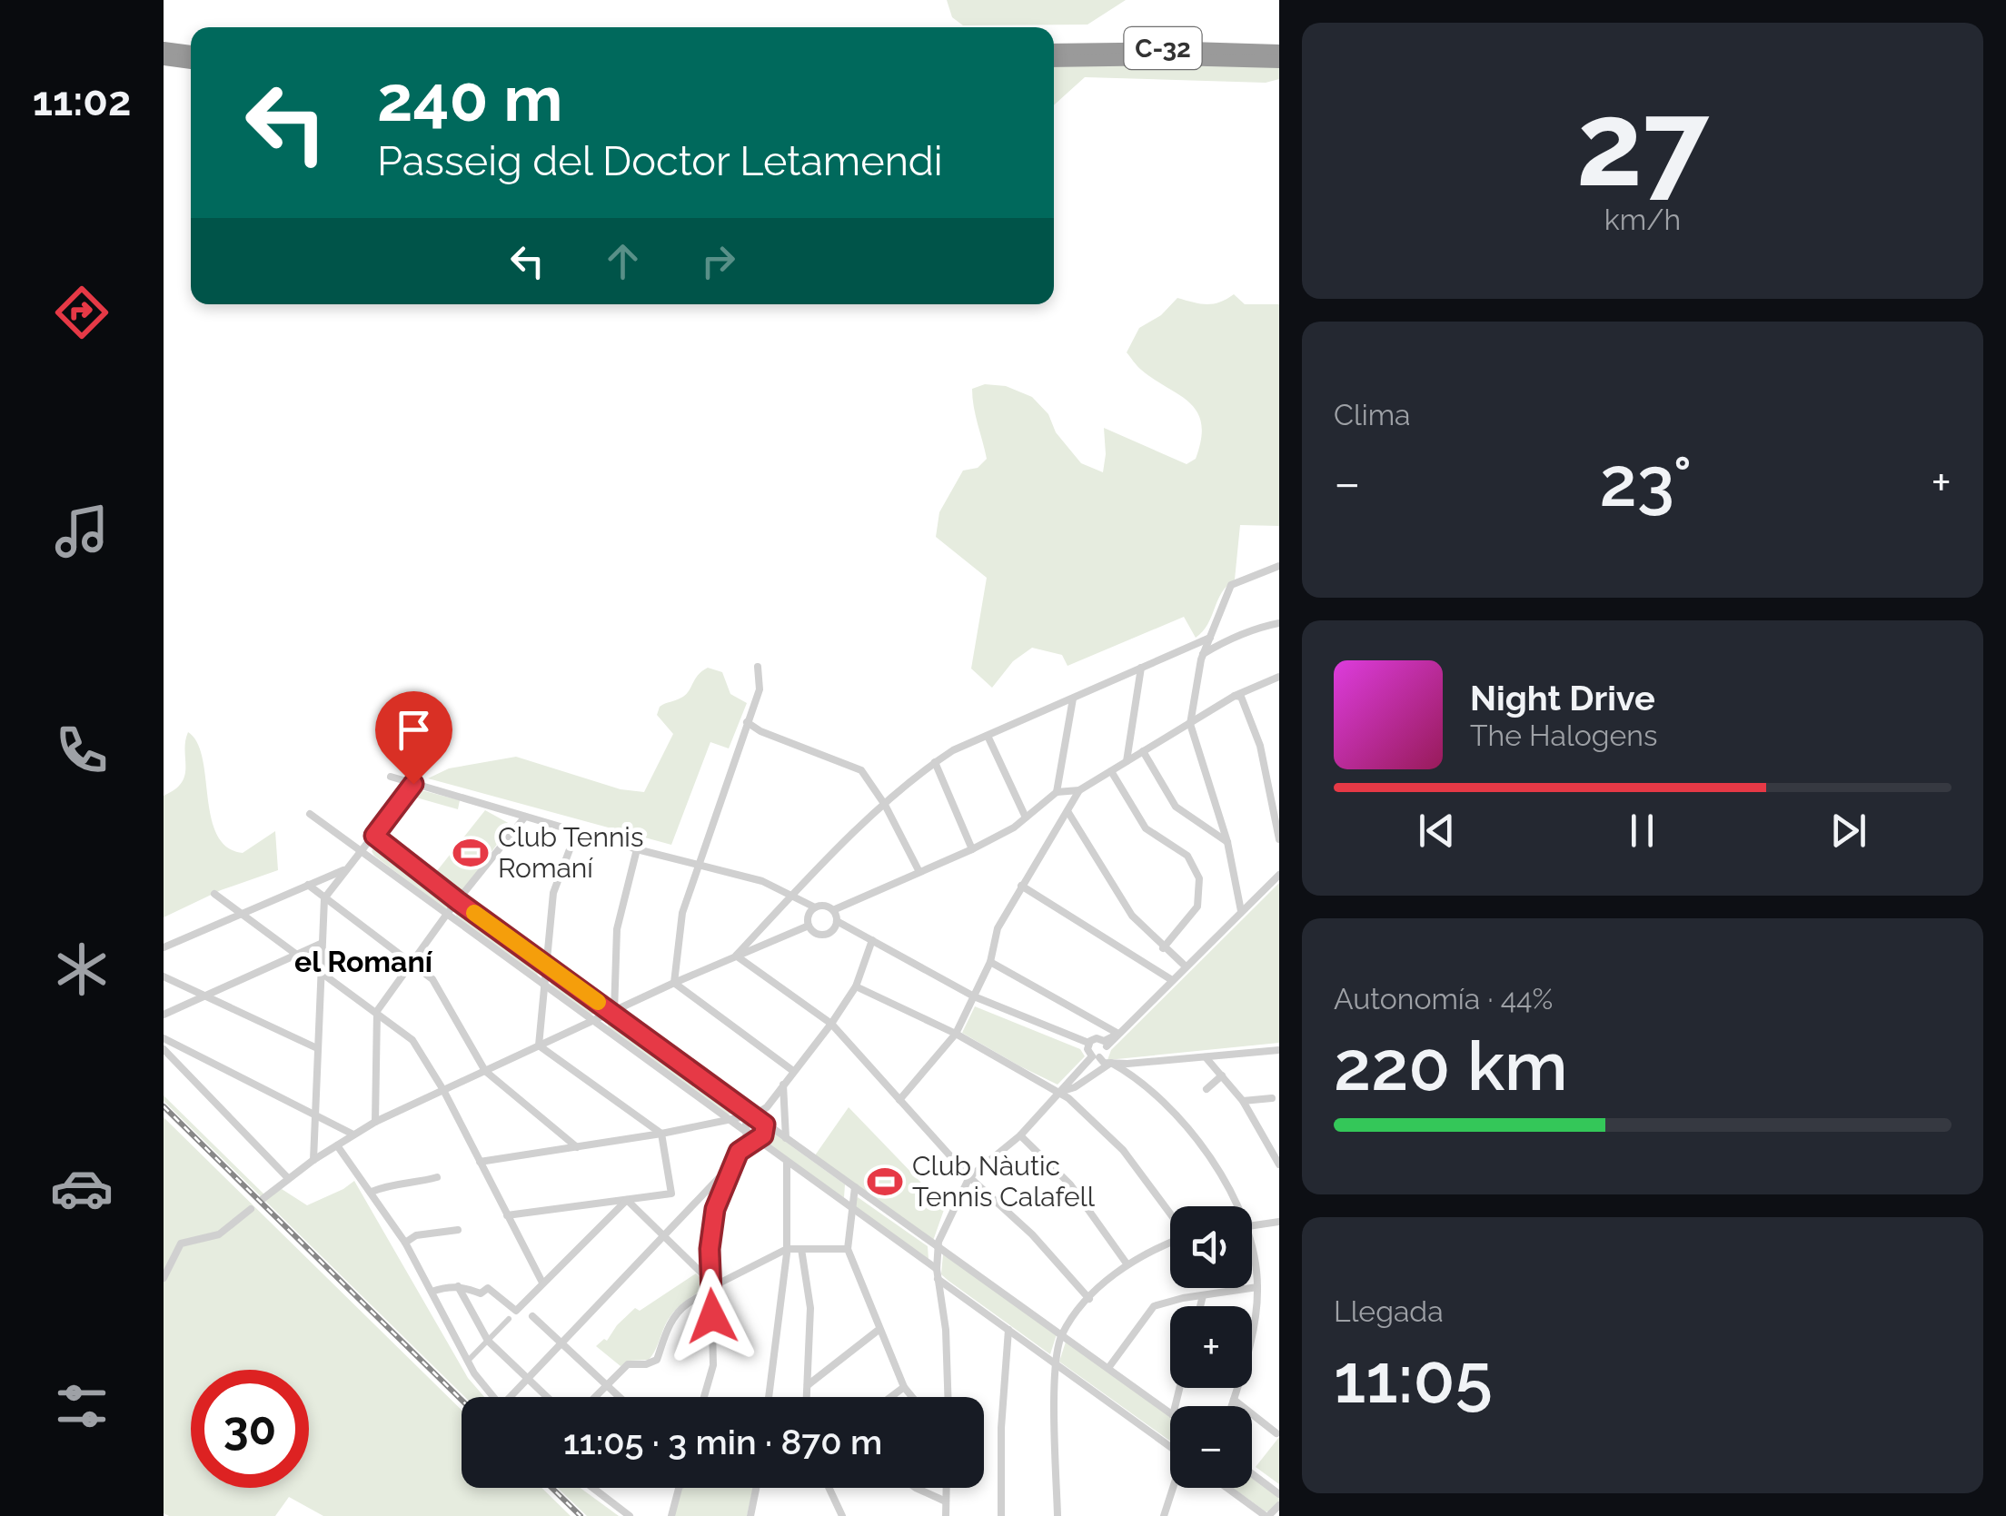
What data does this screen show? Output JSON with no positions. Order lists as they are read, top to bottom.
{
  "streets": {
    "highway": ["C-32"]
  },
  "districts": ["el Romaní"],
  "places": {
    "sports": ["Club Tennis Romaní", "Club Nàutic Tennis Calafell"]
  },
  "page": {
    "tabs": "11:02",
    "tile": [
      ["27", "km/h"],
      "Clima",
      ["Autonomía · 44%", "220 km"],
      ["Llegada", "11:05"]
    ],
    "turn": ["240 m", "Passeig del Doctor Letamendi"],
    "heat": ["−", "23°", "+"],
    "song": ["Night Drive", "The Halogens"],
    "map_buttons": ["+", "−"],
    "limit": "30",
    "trip": "11:05 · 3 min · 870 m"
  }
}
